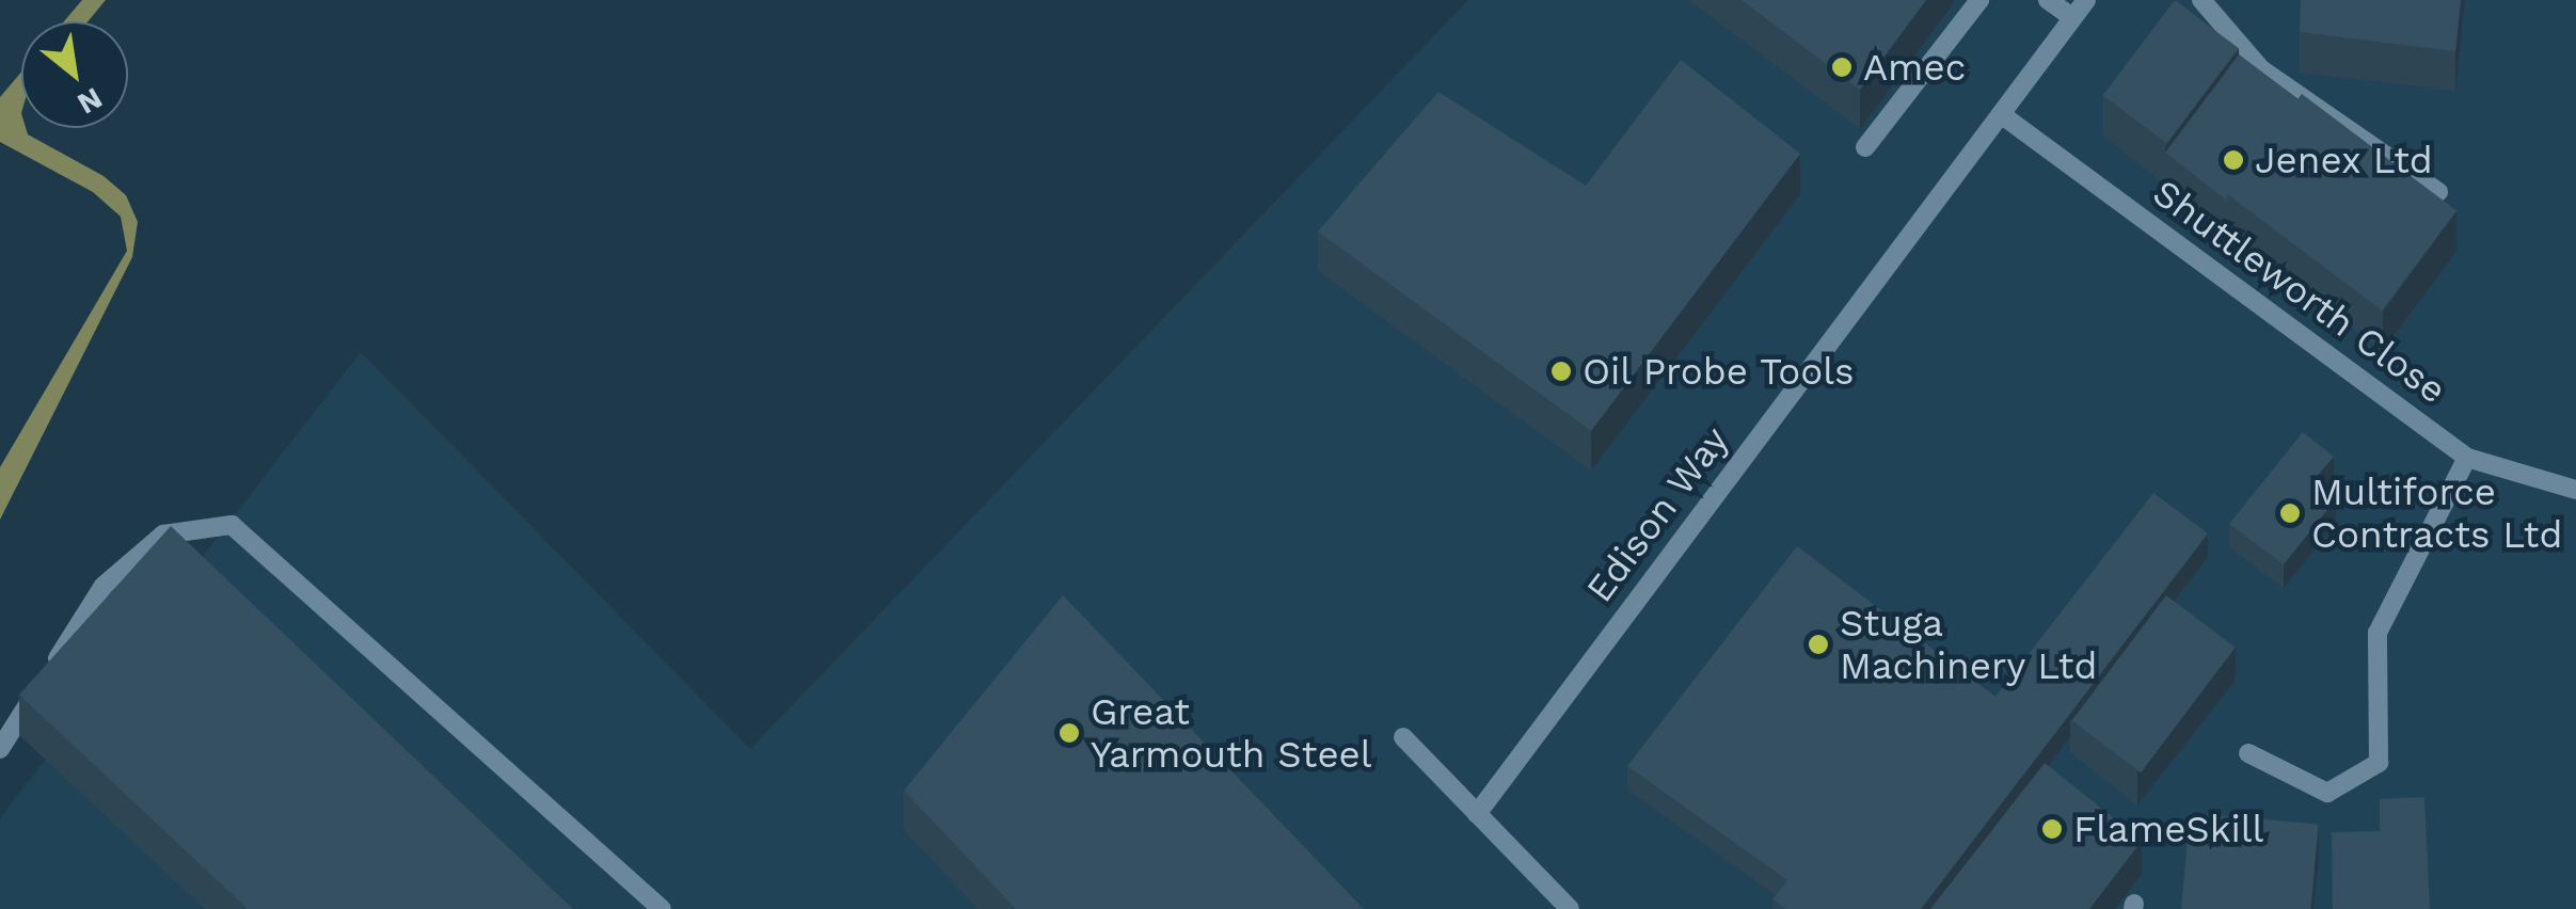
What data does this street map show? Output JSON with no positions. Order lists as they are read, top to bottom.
{
  "streets": {
    "street": ["Shuttleworth Close", "Edison Way"]
  },
  "crossings": [
    ["Shuttleworth Close", "Edison Way"]
  ],
  "places": [
    "Amec",
    "Jenex Ltd",
    "Oil Probe Tools",
    "Multiforce Contracts Ltd",
    "Stuga Machinery Ltd",
    "Great Yarmouth Steel",
    "FlameSkill"
  ],
  "north": "bottom right"
}
